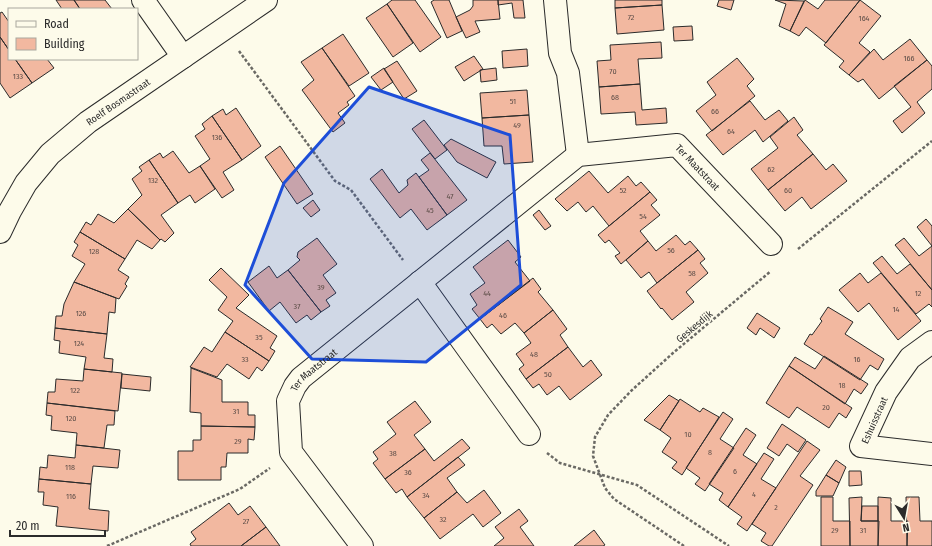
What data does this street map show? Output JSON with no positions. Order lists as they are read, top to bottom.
{
  "streets": {
    "street": ["Roelf Bosmastraat", "Ter Maatstraat", "Eshuisstraat"],
    "path": ["Geskesdijk"]
  },
  "house_numbers": [
    "72",
    "164",
    "166",
    "70",
    "133",
    "68",
    "51",
    "66",
    "49",
    "64",
    "136",
    "62",
    "132",
    "52",
    "60",
    "47",
    "45",
    "54",
    "56",
    "128",
    "58",
    "39",
    "44",
    "12",
    "37",
    "14",
    "126",
    "46",
    "35",
    "124",
    "48",
    "33",
    "16",
    "50",
    "18",
    "122",
    "20",
    "31",
    "120",
    "10",
    "29",
    "8",
    "38",
    "118",
    "6",
    "36",
    "4",
    "34",
    "116",
    "2",
    "32",
    "27",
    "29",
    "31"
  ],
  "legend": ["Road", "Building"],
  "scale_bar": "20 m",
  "north": "bottom"
}
